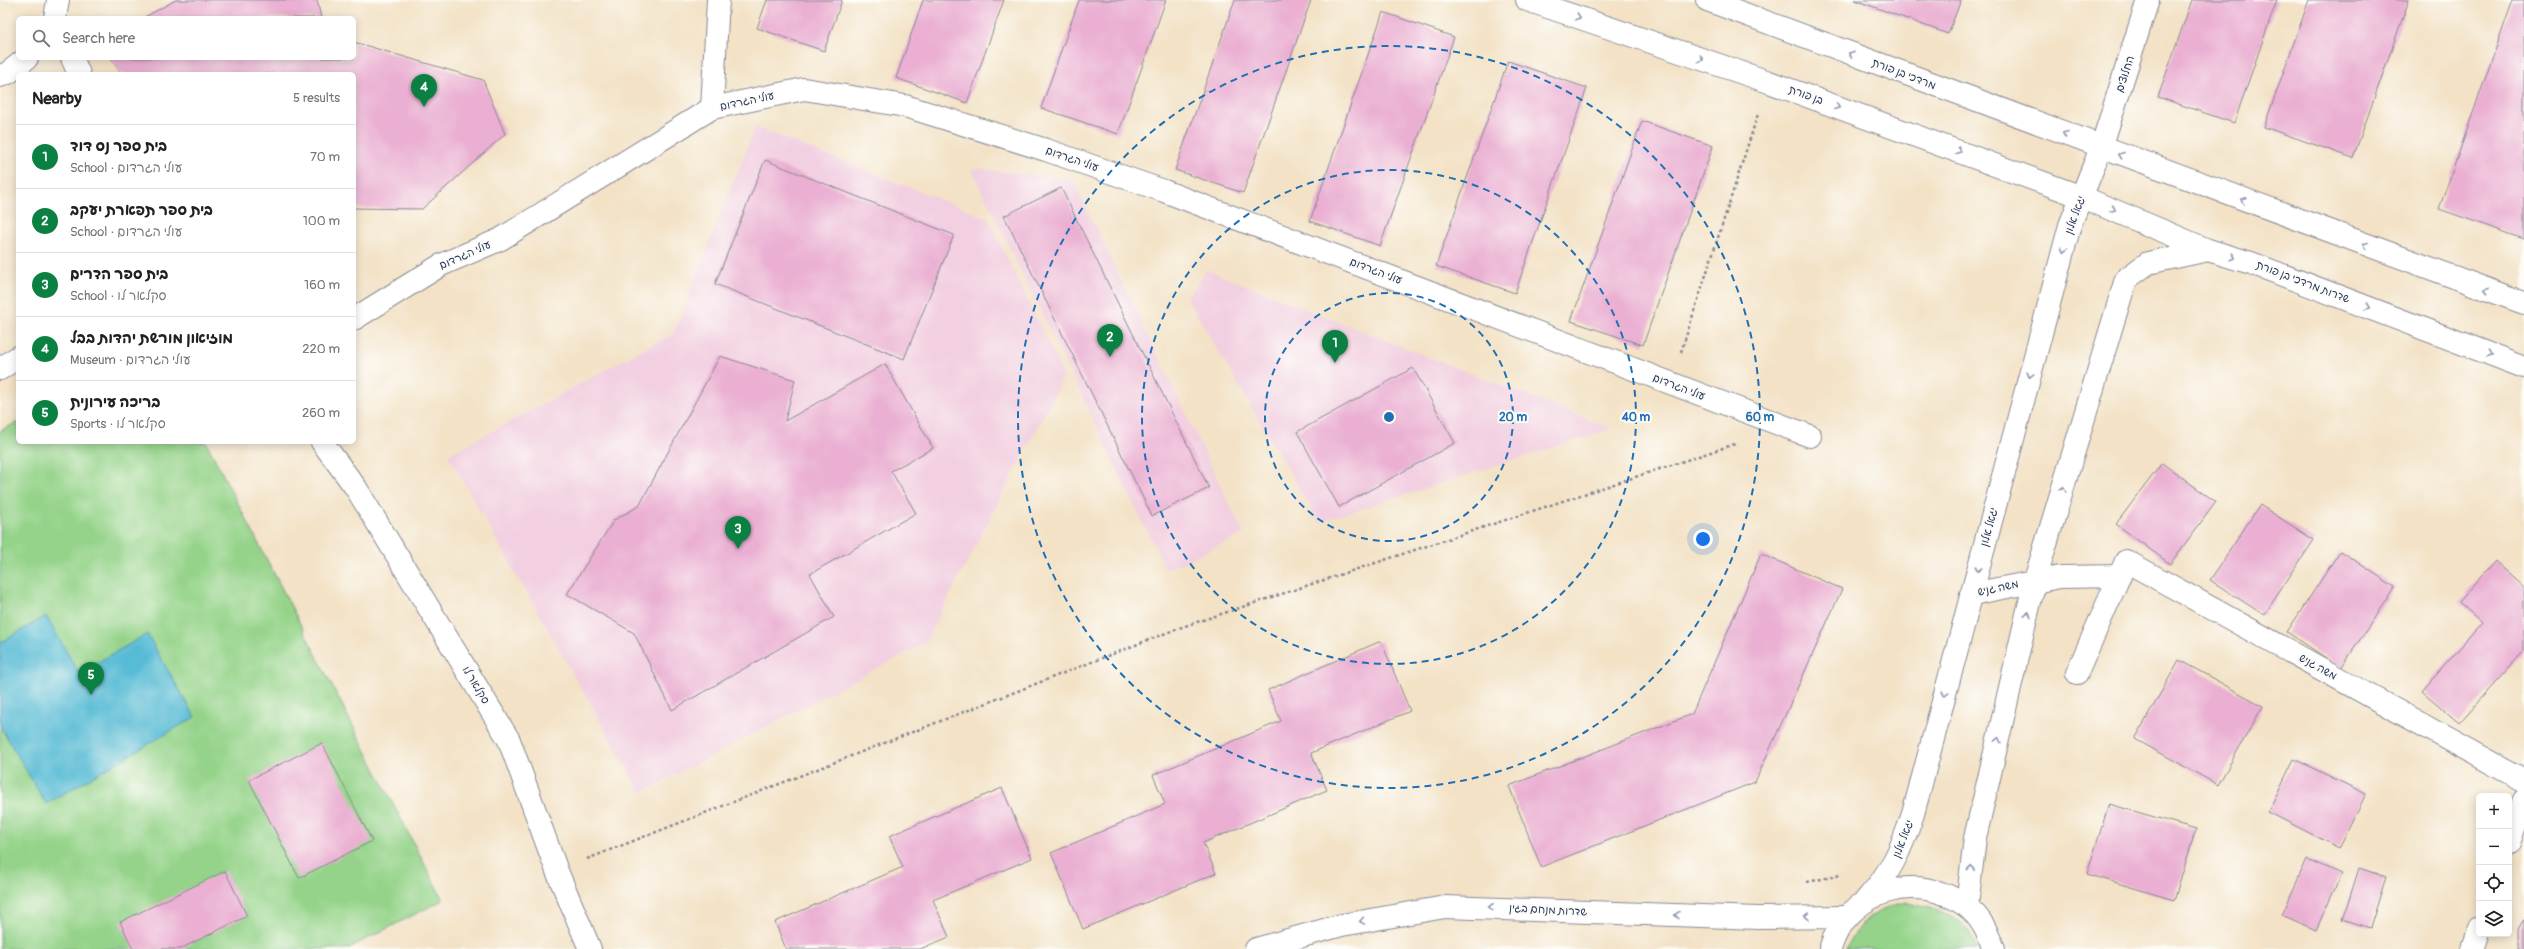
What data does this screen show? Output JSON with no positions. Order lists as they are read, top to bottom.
{
  "streets": {
    "street": [
      "מרדכי בן פורת",
      "החלוצים",
      "בן פורת",
      "עולי הגרדום",
      "יגאל אלון",
      "שדרות מרדכי בן פורת",
      "משה גניש",
      "סקלאר לו",
      "שדרות מנחם בגין"
    ]
  },
  "crossings": [
    ["מרדכי בן פורת", "החלוצים"],
    ["מרדכי בן פורת", "יגאל אלון"],
    ["החלוצים", "יגאל אלון"],
    ["בן פורת", "יגאל אלון"],
    ["בן פורת", "שדרות מרדכי בן פורת"],
    ["יגאל אלון", "שדרות מרדכי בן פורת"],
    ["יגאל אלון", "משה גניש"]
  ],
  "one_way": ["מרדכי בן פורת", "בן פורת", "שדרות מנחם בגין"],
  "page": {
    "search": "Search here",
    "heading": ["Nearby", "5 results"],
    "pins": [
      "4",
      "2",
      "1",
      "3",
      "5"
    ],
    "list": [
      {
        "mark": "1",
        "name": "בית ספר נס דוד",
        "note": "School · עולי הגרדום",
        "value": "70 m"
      },
      {
        "mark": "2",
        "name": "בית ספר תפארת יעקב",
        "note": "School · עולי הגרדום",
        "value": "100 m"
      },
      {
        "mark": "3",
        "name": "בית ספר הדרים",
        "note": "School · סקלאר לו",
        "value": "160 m"
      },
      {
        "mark": "4",
        "name": "מוזיאון מורשת יהדות בבל",
        "note": "Museum · עולי הגרדום",
        "value": "220 m"
      },
      {
        "mark": "5",
        "name": "בריכה עירונית",
        "note": "Sports · סקלאר לו",
        "value": "260 m"
      }
    ],
    "map_buttons": ["+", "−"]
  },
  "rings": ["20 m", "40 m", "60 m"]
}
